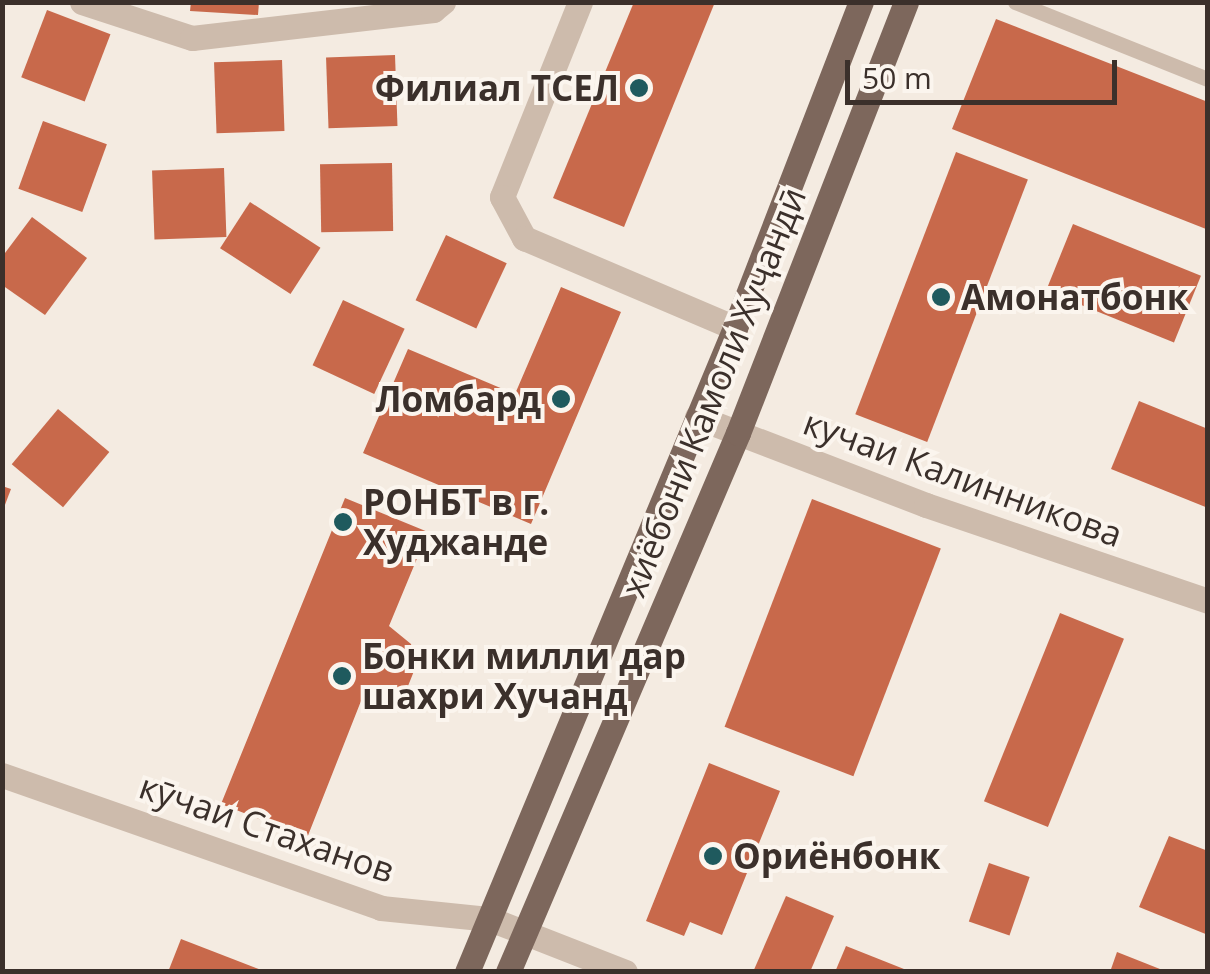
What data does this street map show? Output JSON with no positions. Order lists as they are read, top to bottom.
{
  "streets": {
    "main road": ["хиёбони Камоли Хуҷандӣ"],
    "street": ["кучаи Калинникова", "кӯчаи Стаханов"]
  },
  "crossings": [
    ["хиёбони Камоли Хуҷандӣ", "кучаи Калинникова"],
    ["хиёбони Камоли Хуҷандӣ", "кӯчаи Стаханов"]
  ],
  "places": [
    "Филиал ТСЕЛ",
    "Амонатбонк",
    "Ломбард",
    "РОНБТ в г. Худжанде",
    "Бонки милли дар шахри Хучанд",
    "Ориёнбонк"
  ],
  "scale_bar": "50 m"
}
